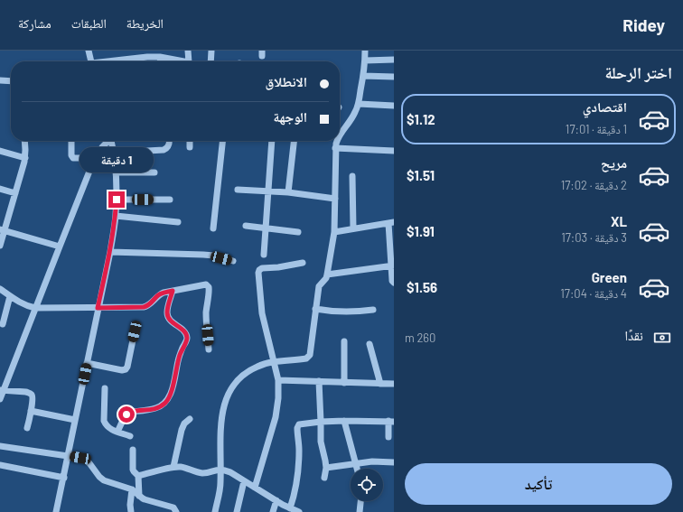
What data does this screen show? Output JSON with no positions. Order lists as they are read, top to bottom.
{
  "page": {
    "header": "Ridey",
    "nav": ["الخريطة", "الطبقات", "مشاركة"],
    "heading": "اختر الرحلة",
    "banner": ["الانطلاق", "الوجهة"],
    "list": [
      {
        "name": "اقتصادي",
        "note": "1 دقيقة · 17:01",
        "value": "$1.12"
      },
      {
        "name": "مريح",
        "note": "2 دقيقة · 17:02",
        "value": "$1.51"
      },
      {
        "name": "XL",
        "note": "3 دقيقة · 17:03",
        "value": "$1.91"
      },
      {
        "name": "Green",
        "note": "4 دقيقة · 17:04",
        "value": "$1.56"
      }
    ],
    "bubble": "1 دقيقة",
    "pay": ["نقدًا", "260 m"],
    "buttons": "تأكيد"
  }
}
